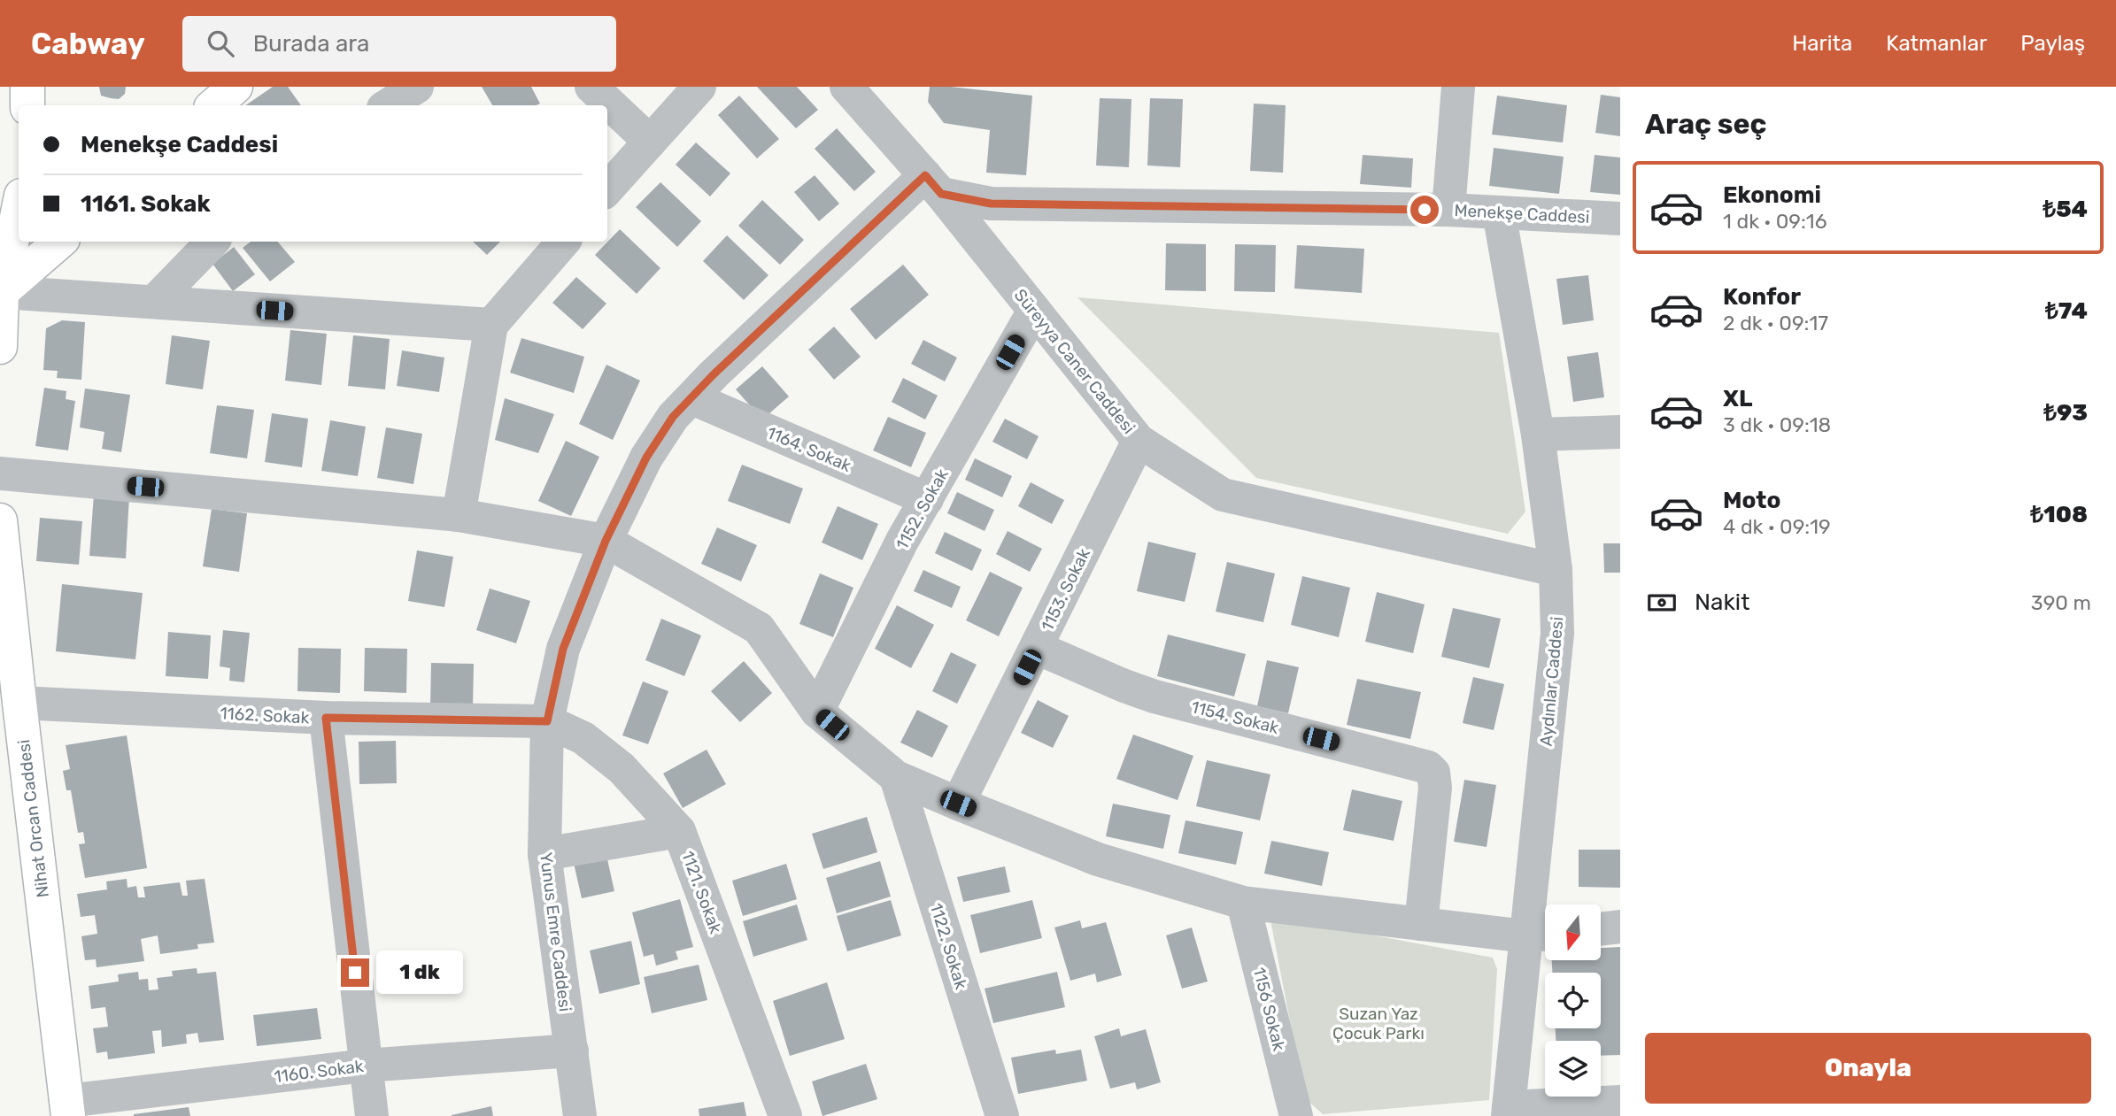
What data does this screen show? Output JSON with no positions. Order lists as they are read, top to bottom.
{
  "streets": {
    "main road": ["Nihat Orcan Caddesi"],
    "street": [
      "Menekşe Caddesi",
      "Süreyya Caner Caddesi",
      "1164. Sokak",
      "1152. Sokak",
      "1153. Sokak",
      "Aydınlar Caddesi",
      "1162. Sokak",
      "1154. Sokak",
      "1121. Sokak",
      "Yunus Emre Caddesi",
      "1122. Sokak",
      "1156 Sokak",
      "1160. Sokak"
    ]
  },
  "crossings": [
    ["Menekşe Caddesi", "Süreyya Caner Caddesi"],
    ["Menekşe Caddesi", "Aydınlar Caddesi"],
    ["Menekşe Caddesi", "Yunus Emre Caddesi"],
    ["Süreyya Caner Caddesi", "1152. Sokak"],
    ["Süreyya Caner Caddesi", "1153. Sokak"],
    ["Süreyya Caner Caddesi", "Aydınlar Caddesi"],
    ["Süreyya Caner Caddesi", "Yunus Emre Caddesi"],
    ["1164. Sokak", "1152. Sokak"],
    ["1164. Sokak", "Yunus Emre Caddesi"],
    ["1153. Sokak", "1154. Sokak"],
    ["1162. Sokak", "Nihat Orcan Caddesi"],
    ["1162. Sokak", "1121. Sokak"],
    ["1162. Sokak", "Yunus Emre Caddesi"],
    ["Nihat Orcan Caddesi", "1160. Sokak"],
    ["1121. Sokak", "Yunus Emre Caddesi"],
    ["Yunus Emre Caddesi", "1160. Sokak"]
  ],
  "parks": ["Suzan Yaz Çocuk Parkı"],
  "north": "bottom",
  "page": {
    "header": "Cabway",
    "search": "Burada ara",
    "nav": ["Harita", "Katmanlar", "Paylaş"],
    "heading": "Araç seç",
    "banner": ["Menekşe Caddesi", "1161. Sokak"],
    "list": [
      {
        "name": "Ekonomi",
        "note": "1 dk · 09:16",
        "value": "₺54"
      },
      {
        "name": "Konfor",
        "note": "2 dk · 09:17",
        "value": "₺74"
      },
      {
        "name": "XL",
        "note": "3 dk · 09:18",
        "value": "₺93"
      },
      {
        "name": "Moto",
        "note": "4 dk · 09:19",
        "value": "₺108"
      }
    ],
    "pay": ["Nakit", "390 m"],
    "bubble": "1 dk",
    "buttons": "Onayla"
  }
}
